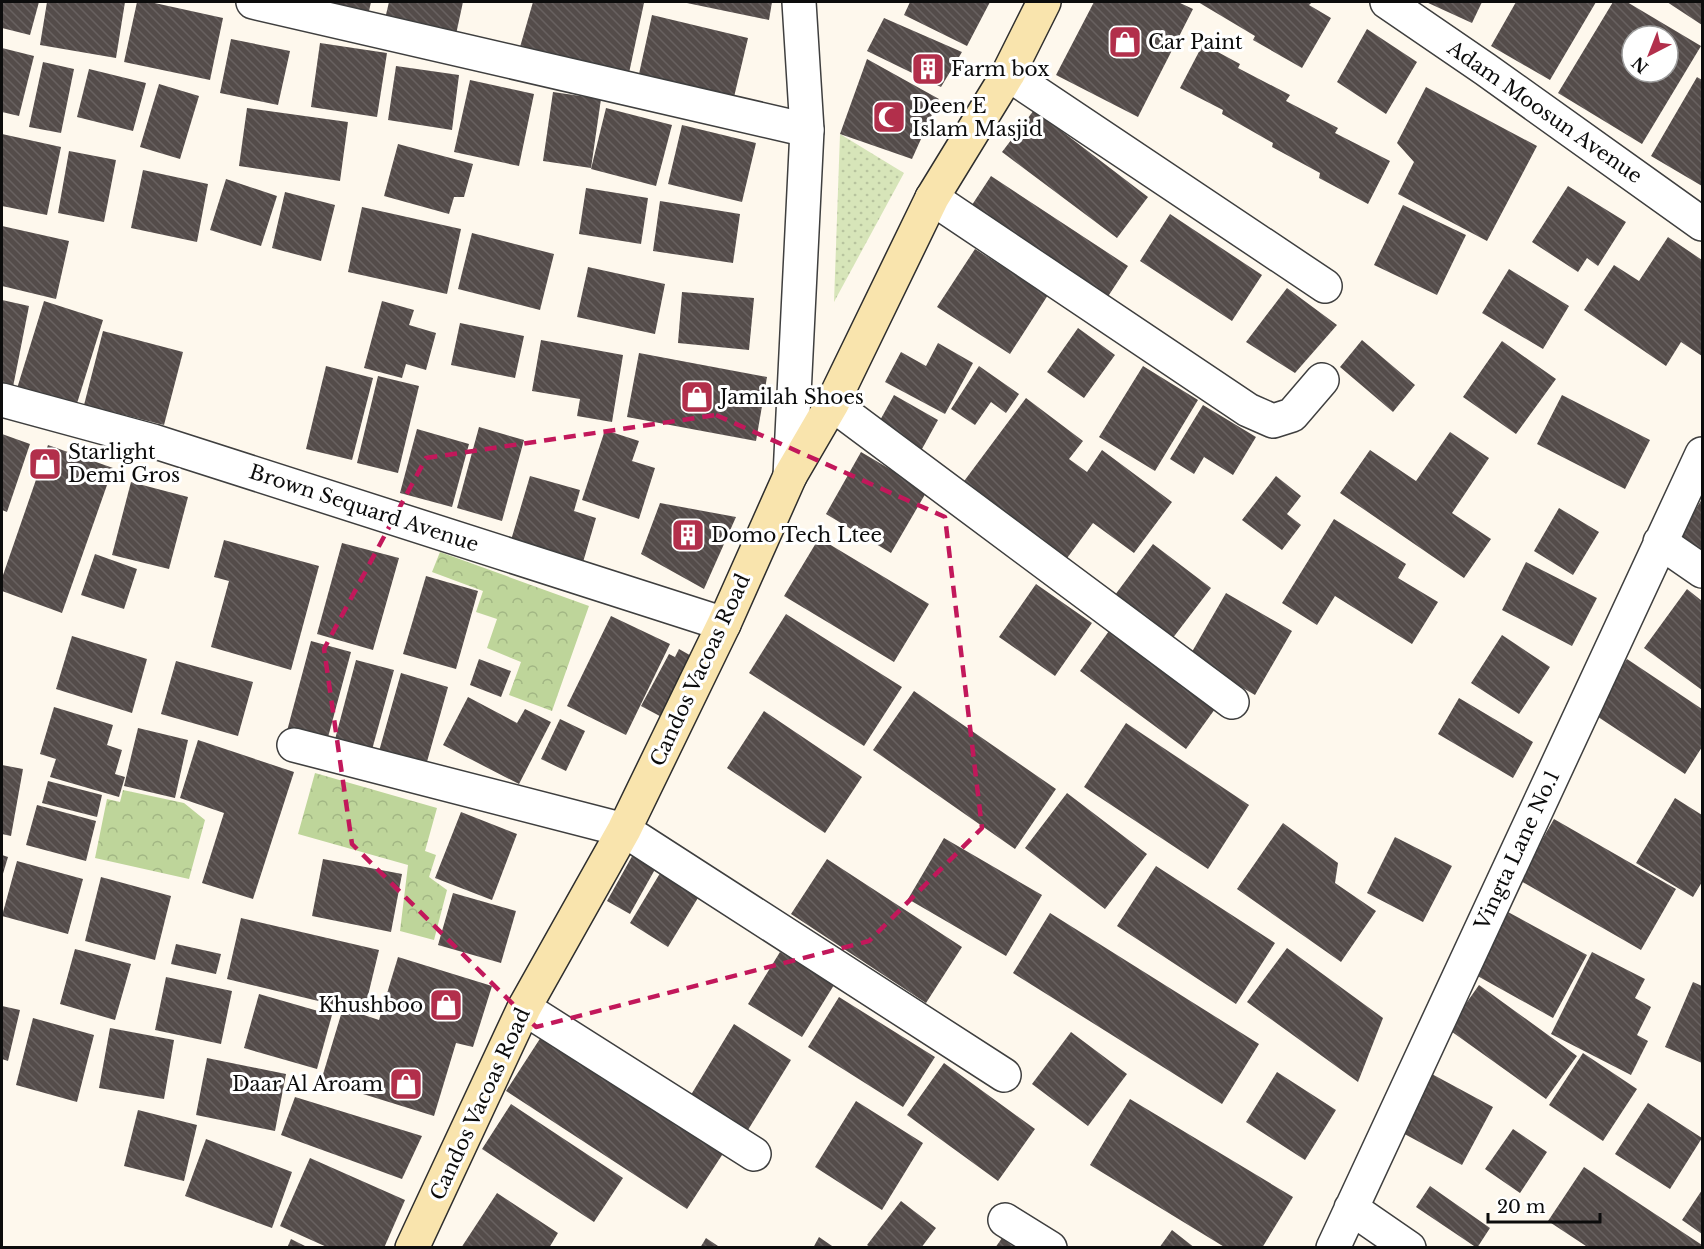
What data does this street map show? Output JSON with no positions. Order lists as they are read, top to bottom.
{
  "streets": {
    "main road": ["Candos Vacoas Road"],
    "street": ["Adam Moosun Avenue", "Brown Sequard Avenue", "Vingta Lane No.1"]
  },
  "crossings": [
    ["Brown Sequard Avenue", "Candos Vacoas Road"]
  ],
  "places": {
    "shop": [
      "Car Paint",
      "Jamilah Shoes",
      "Starlight Demi Gros",
      "Khushboo",
      "Daar Al Aroam"
    ],
    "building": ["Farm box", "Domo Tech Ltee"],
    "mosque": ["Deen E Islam Masjid"]
  },
  "scale_bar": "20 m",
  "north": "bottom left"
}
